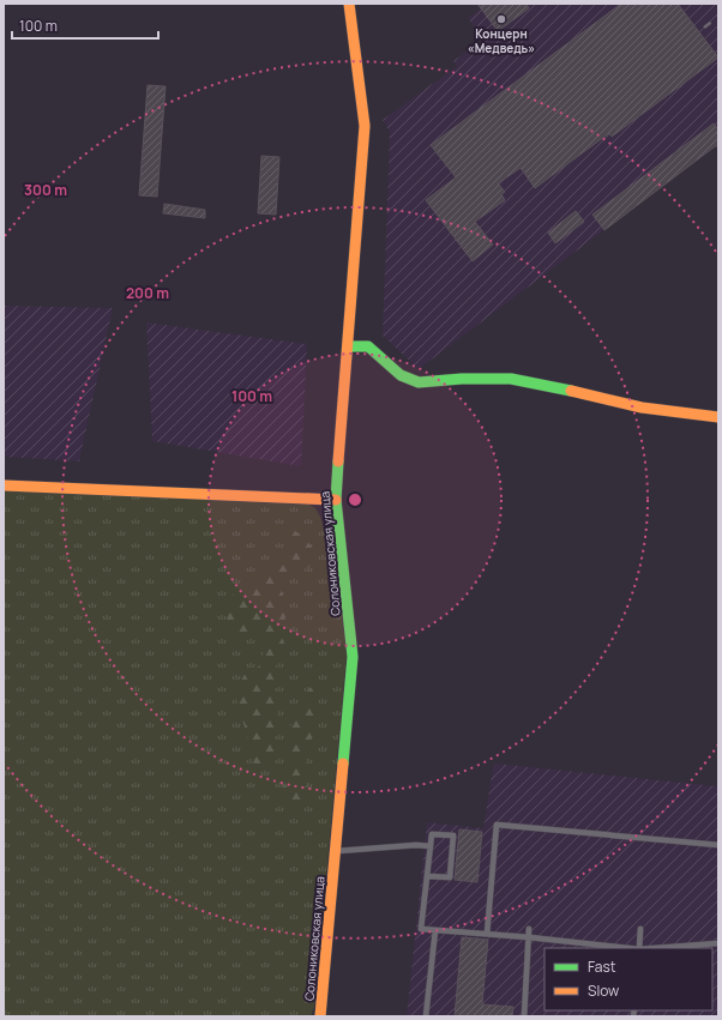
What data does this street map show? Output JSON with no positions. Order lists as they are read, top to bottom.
{
  "streets": {
    "street": ["Солониковская улица"]
  },
  "places": ["Концерн «Медведь»"],
  "legend": ["Fast", "Slow"],
  "scale_bar": "100 m",
  "rings": ["300 m", "200 m", "100 m"]
}
